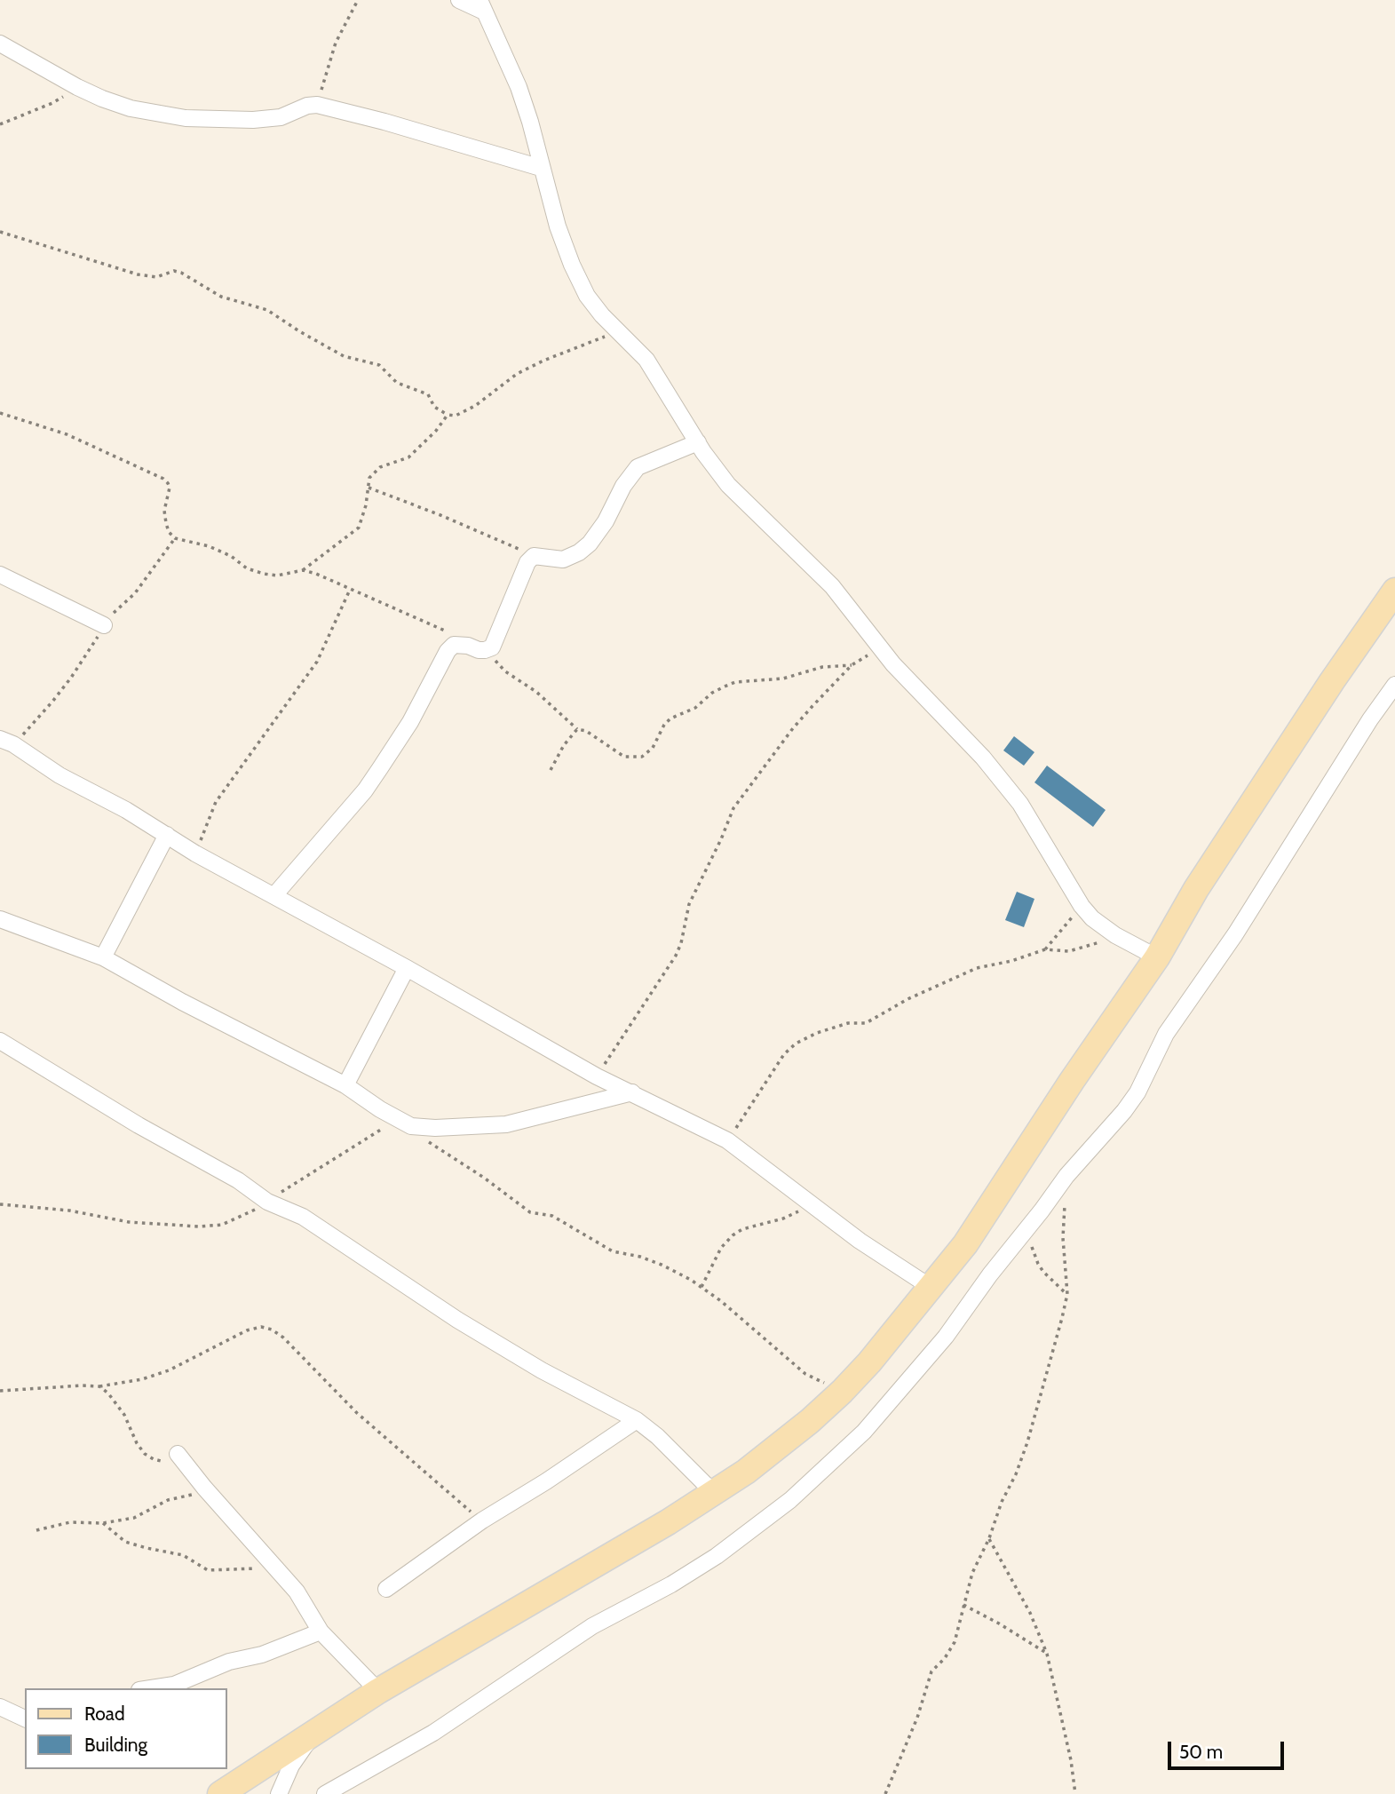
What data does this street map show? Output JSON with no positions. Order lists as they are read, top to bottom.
{
  "legend": ["Road", "Building"],
  "scale_bar": "50 m"
}
